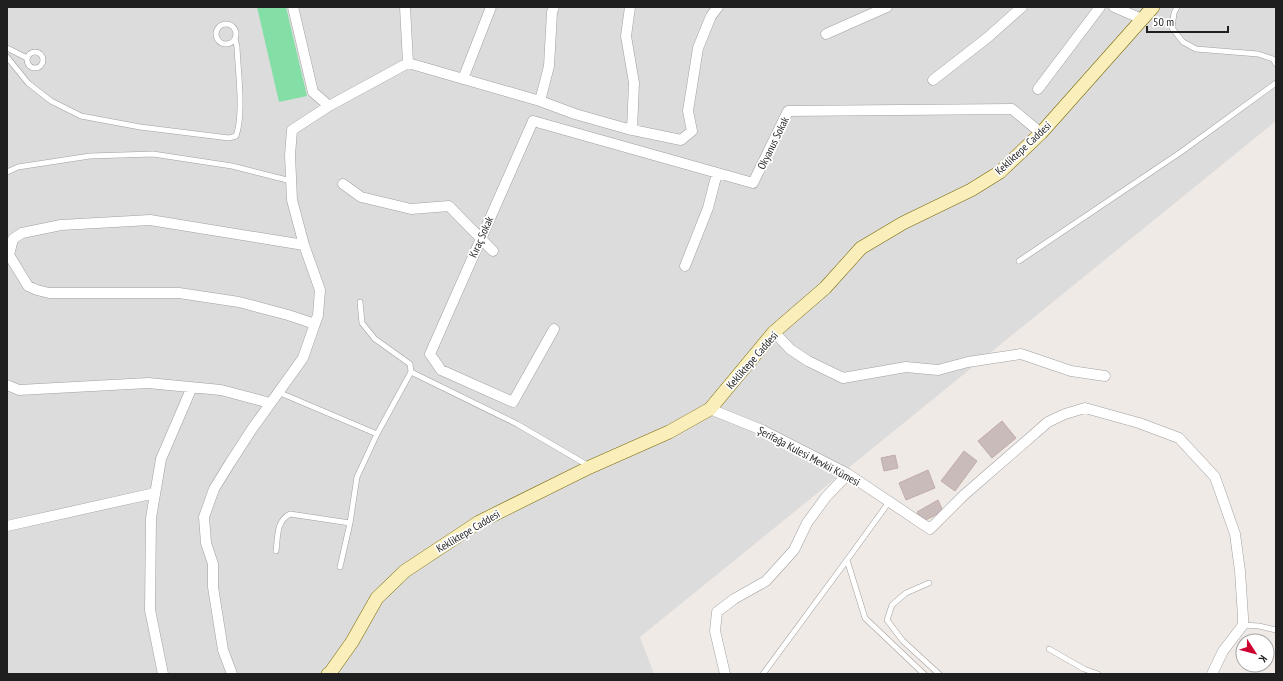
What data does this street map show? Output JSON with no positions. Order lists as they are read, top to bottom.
{
  "streets": {
    "street": [
      "Okyanus Sokak",
      "Kekliktepe Caddesi",
      "Kıraç Sokak",
      "Şerifağa Kulesi Mevkii Kümesi"
    ]
  },
  "crossings": [
    ["Okyanus Sokak", "Kekliktepe Caddesi"],
    ["Okyanus Sokak", "Kıraç Sokak"],
    ["Kekliktepe Caddesi", "Şerifağa Kulesi Mevkii Kümesi"]
  ],
  "scale_bar": "50 m",
  "north": "bottom right"
}
